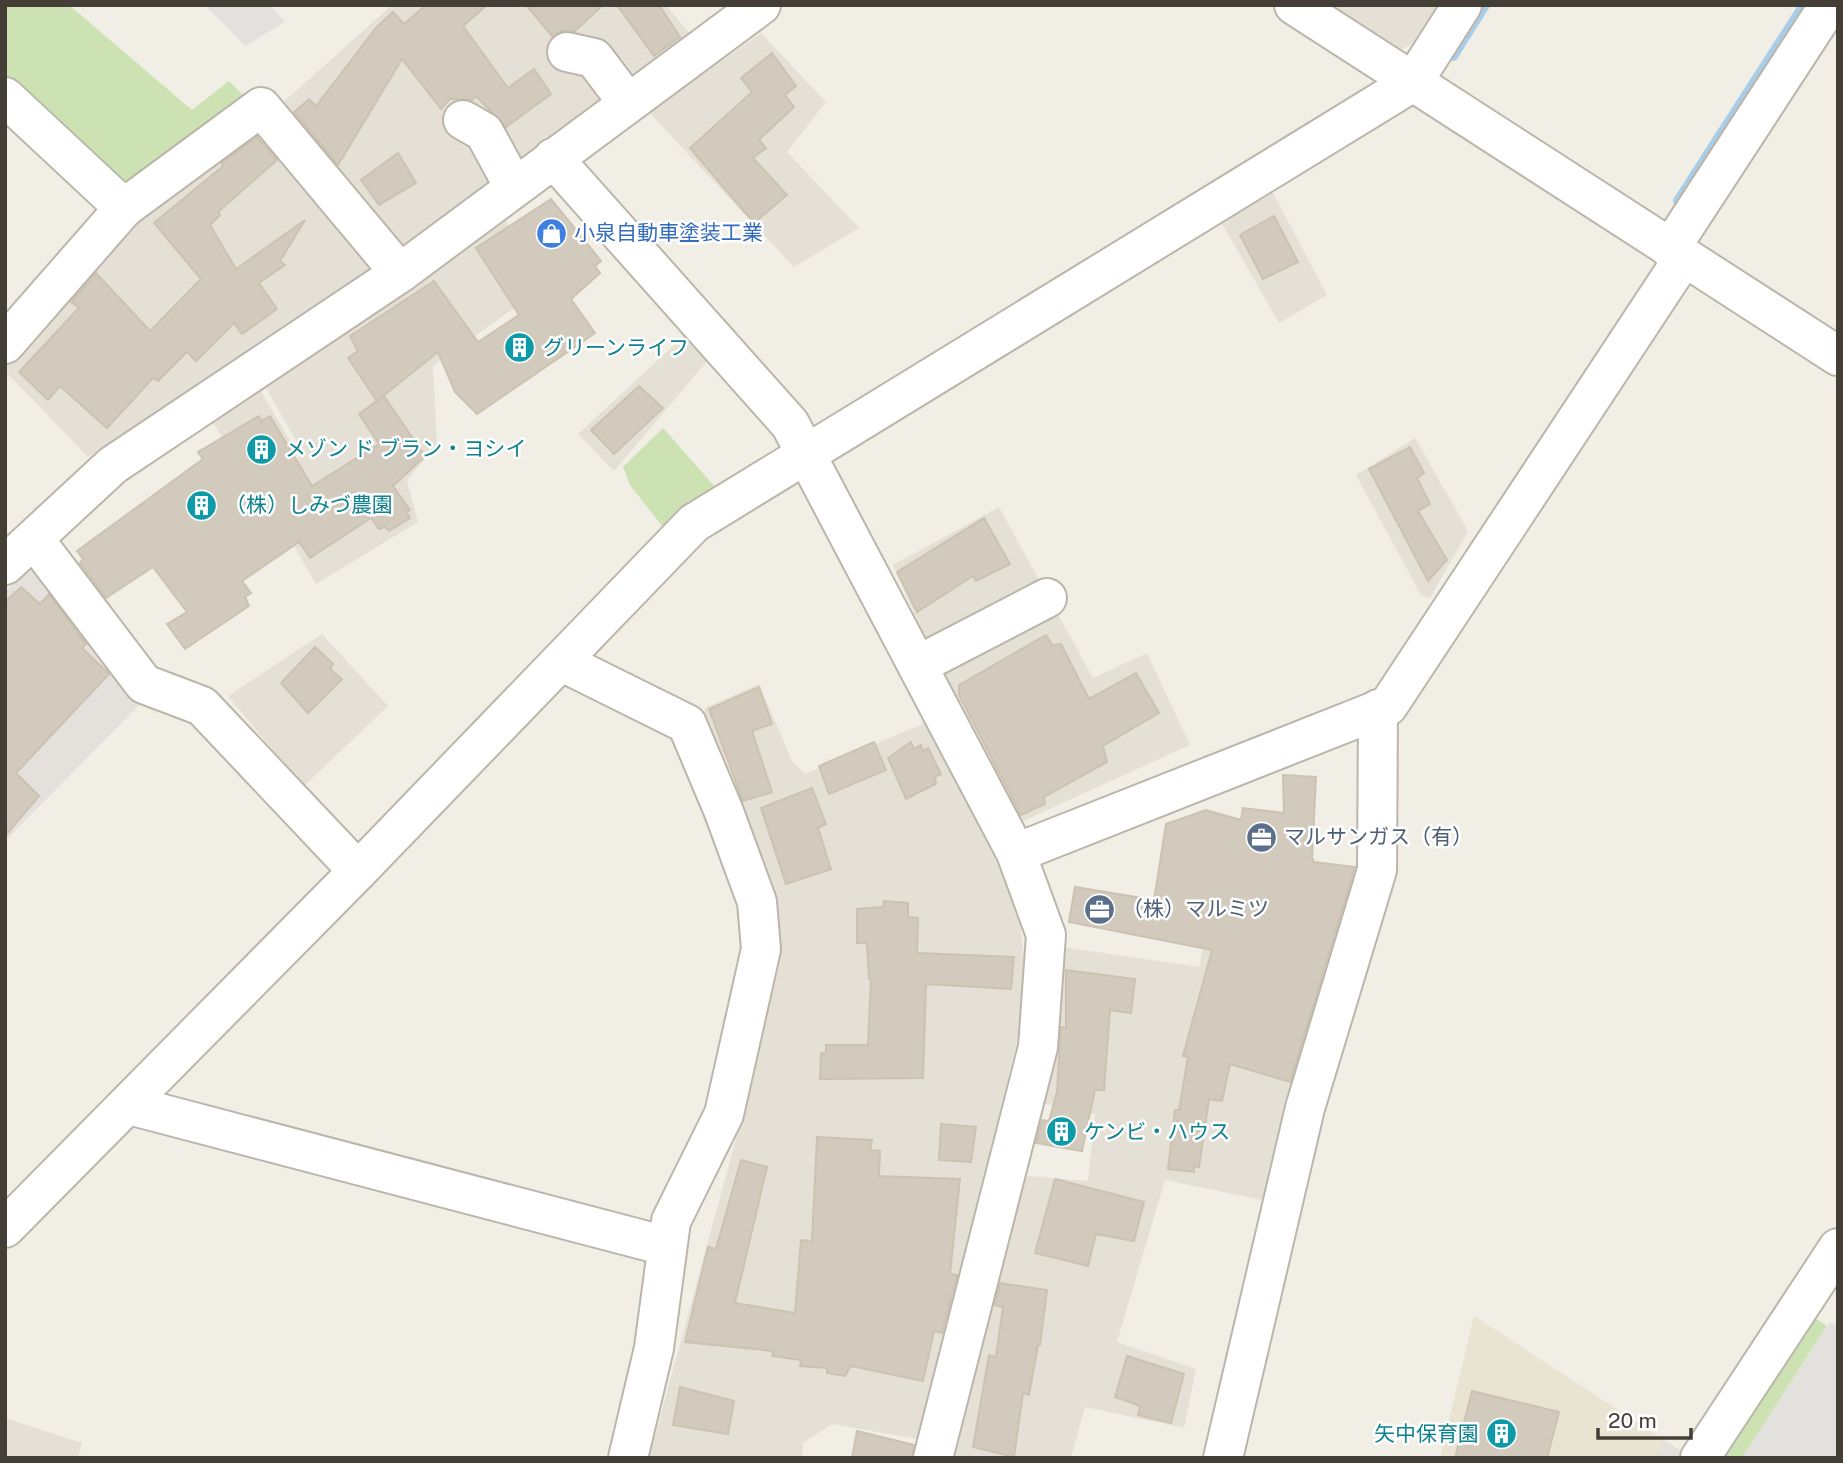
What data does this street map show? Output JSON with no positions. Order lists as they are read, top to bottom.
{
  "places": {
    "shop": ["小泉自動車塗装工業"],
    "building": [
      "グリーンライフ",
      "メゾン ド ブラン・ヨシイ",
      "（株）しみづ農園",
      "ケンビ・ハウス",
      "矢中保育園"
    ],
    "office": ["マルサンガス（有）", "（株）マルミツ"]
  },
  "scale_bar": "20 m"
}
